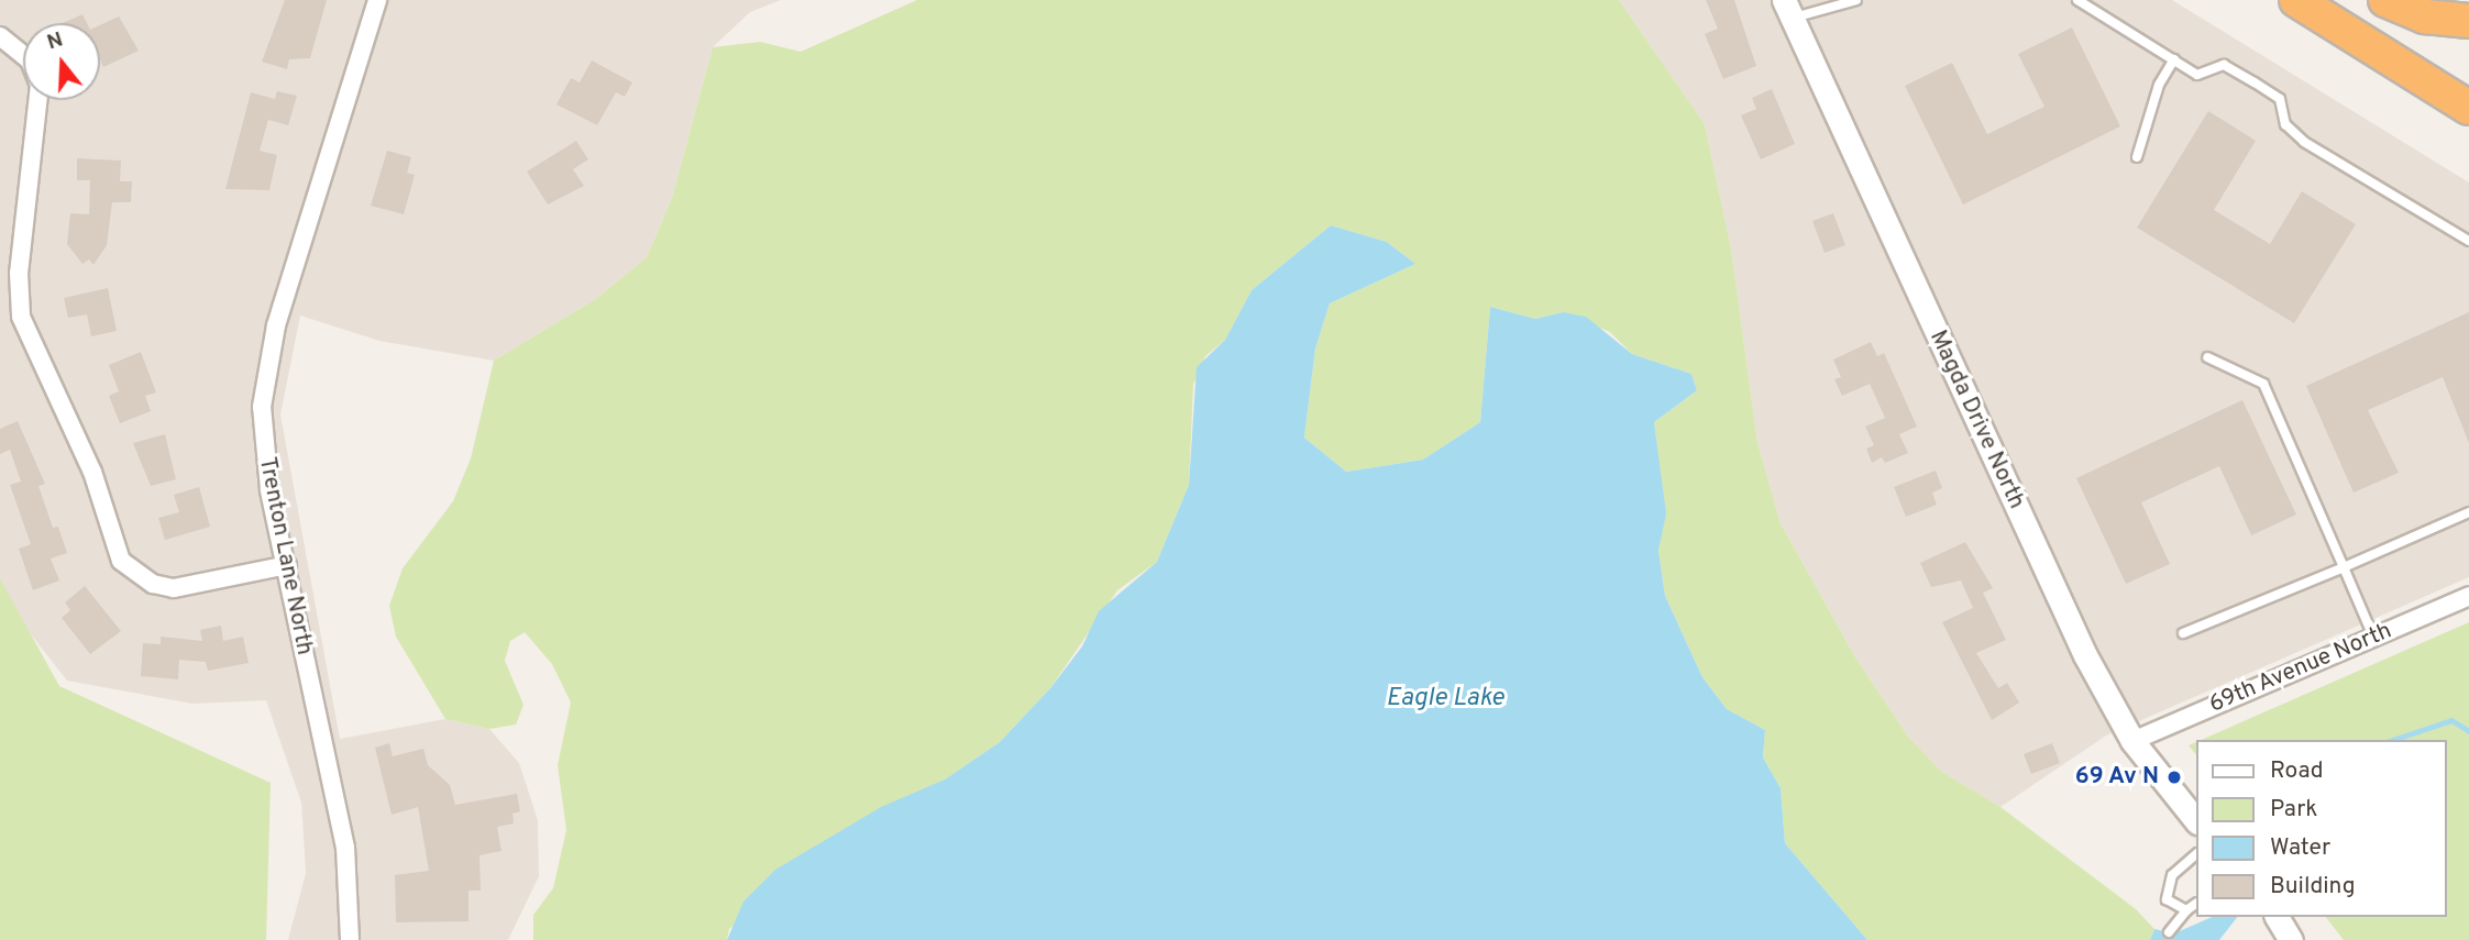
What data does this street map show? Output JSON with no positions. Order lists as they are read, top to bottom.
{
  "streets": {
    "street": ["Magda Drive North", "Trenton Lane North", "69th Avenue North"]
  },
  "crossings": [
    ["Magda Drive North", "69th Avenue North"]
  ],
  "water": ["Eagle Lake"],
  "places": ["69 Av N"],
  "legend": [
    "Road",
    "Park",
    "Water",
    "Building"
  ],
  "north": "top"
}
